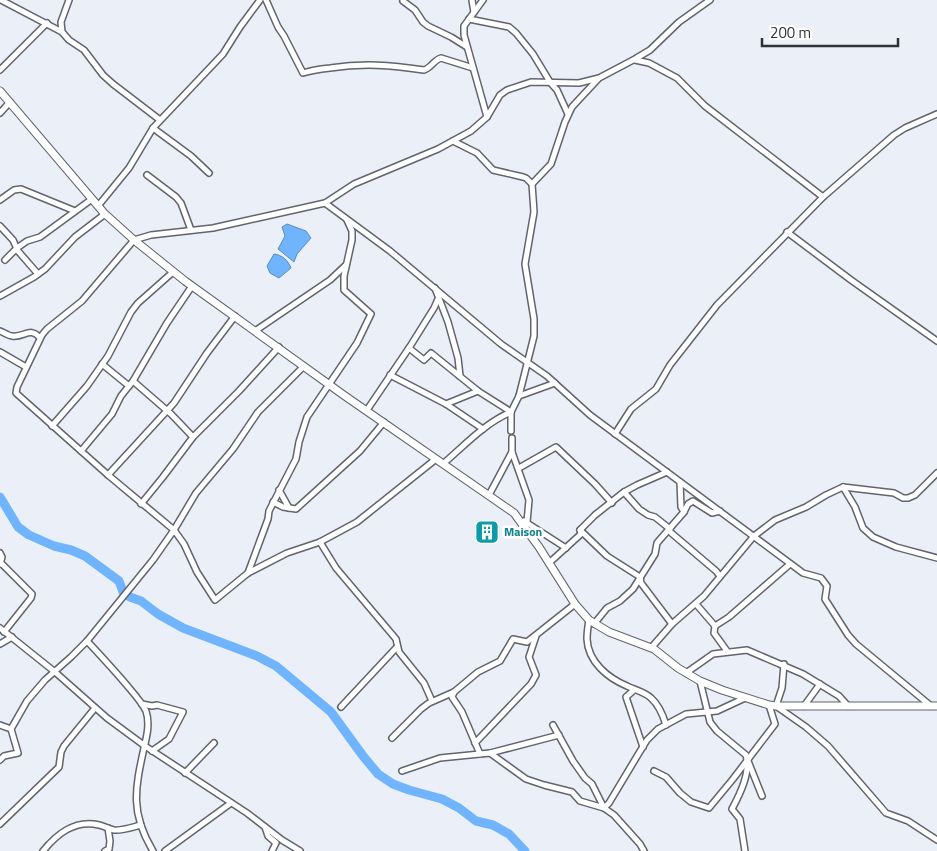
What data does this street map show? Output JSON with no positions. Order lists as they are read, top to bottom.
{
  "places": {
    "building": ["Maison"]
  },
  "scale_bar": "200 m"
}
